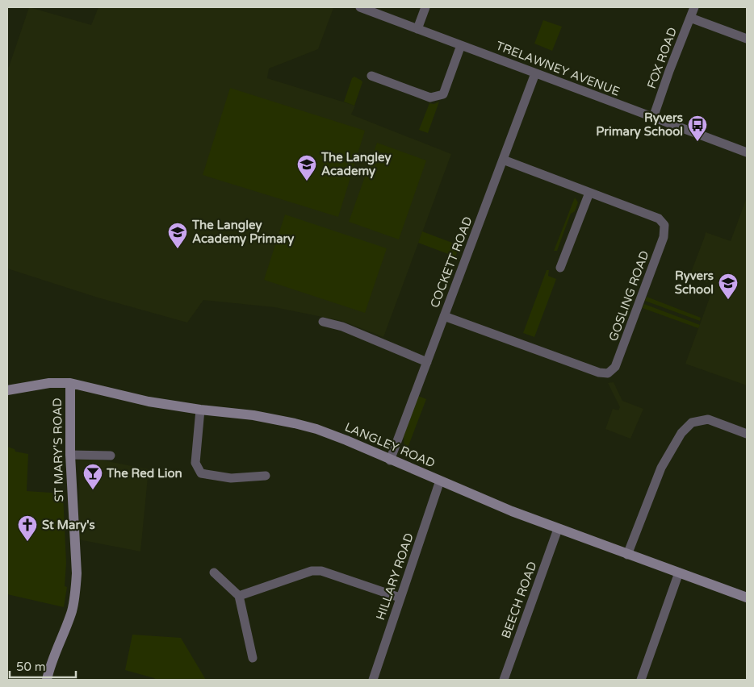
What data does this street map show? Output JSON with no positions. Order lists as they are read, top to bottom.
{
  "streets": {
    "street": [
      "FOX ROAD",
      "TRELAWNEY AVENUE",
      "COCKETT ROAD",
      "GOSLING ROAD",
      "LANGLEY ROAD",
      "ST MARY'S ROAD",
      "HILLARY ROAD",
      "BEECH ROAD"
    ]
  },
  "crossings": [
    ["FOX ROAD", "TRELAWNEY AVENUE"],
    ["TRELAWNEY AVENUE", "COCKETT ROAD"],
    ["COCKETT ROAD", "GOSLING ROAD"],
    ["COCKETT ROAD", "LANGLEY ROAD"],
    ["LANGLEY ROAD", "ST MARY'S ROAD"],
    ["LANGLEY ROAD", "HILLARY ROAD"],
    ["LANGLEY ROAD", "BEECH ROAD"]
  ],
  "places": {
    "bus stop": ["Ryvers Primary School"],
    "school or university": ["The Langley Academy", "The Langley Academy Primary", "Ryvers School"],
    "bar": ["The Red Lion"],
    "church": ["St Mary's"]
  },
  "scale_bar": "50 m"
}
